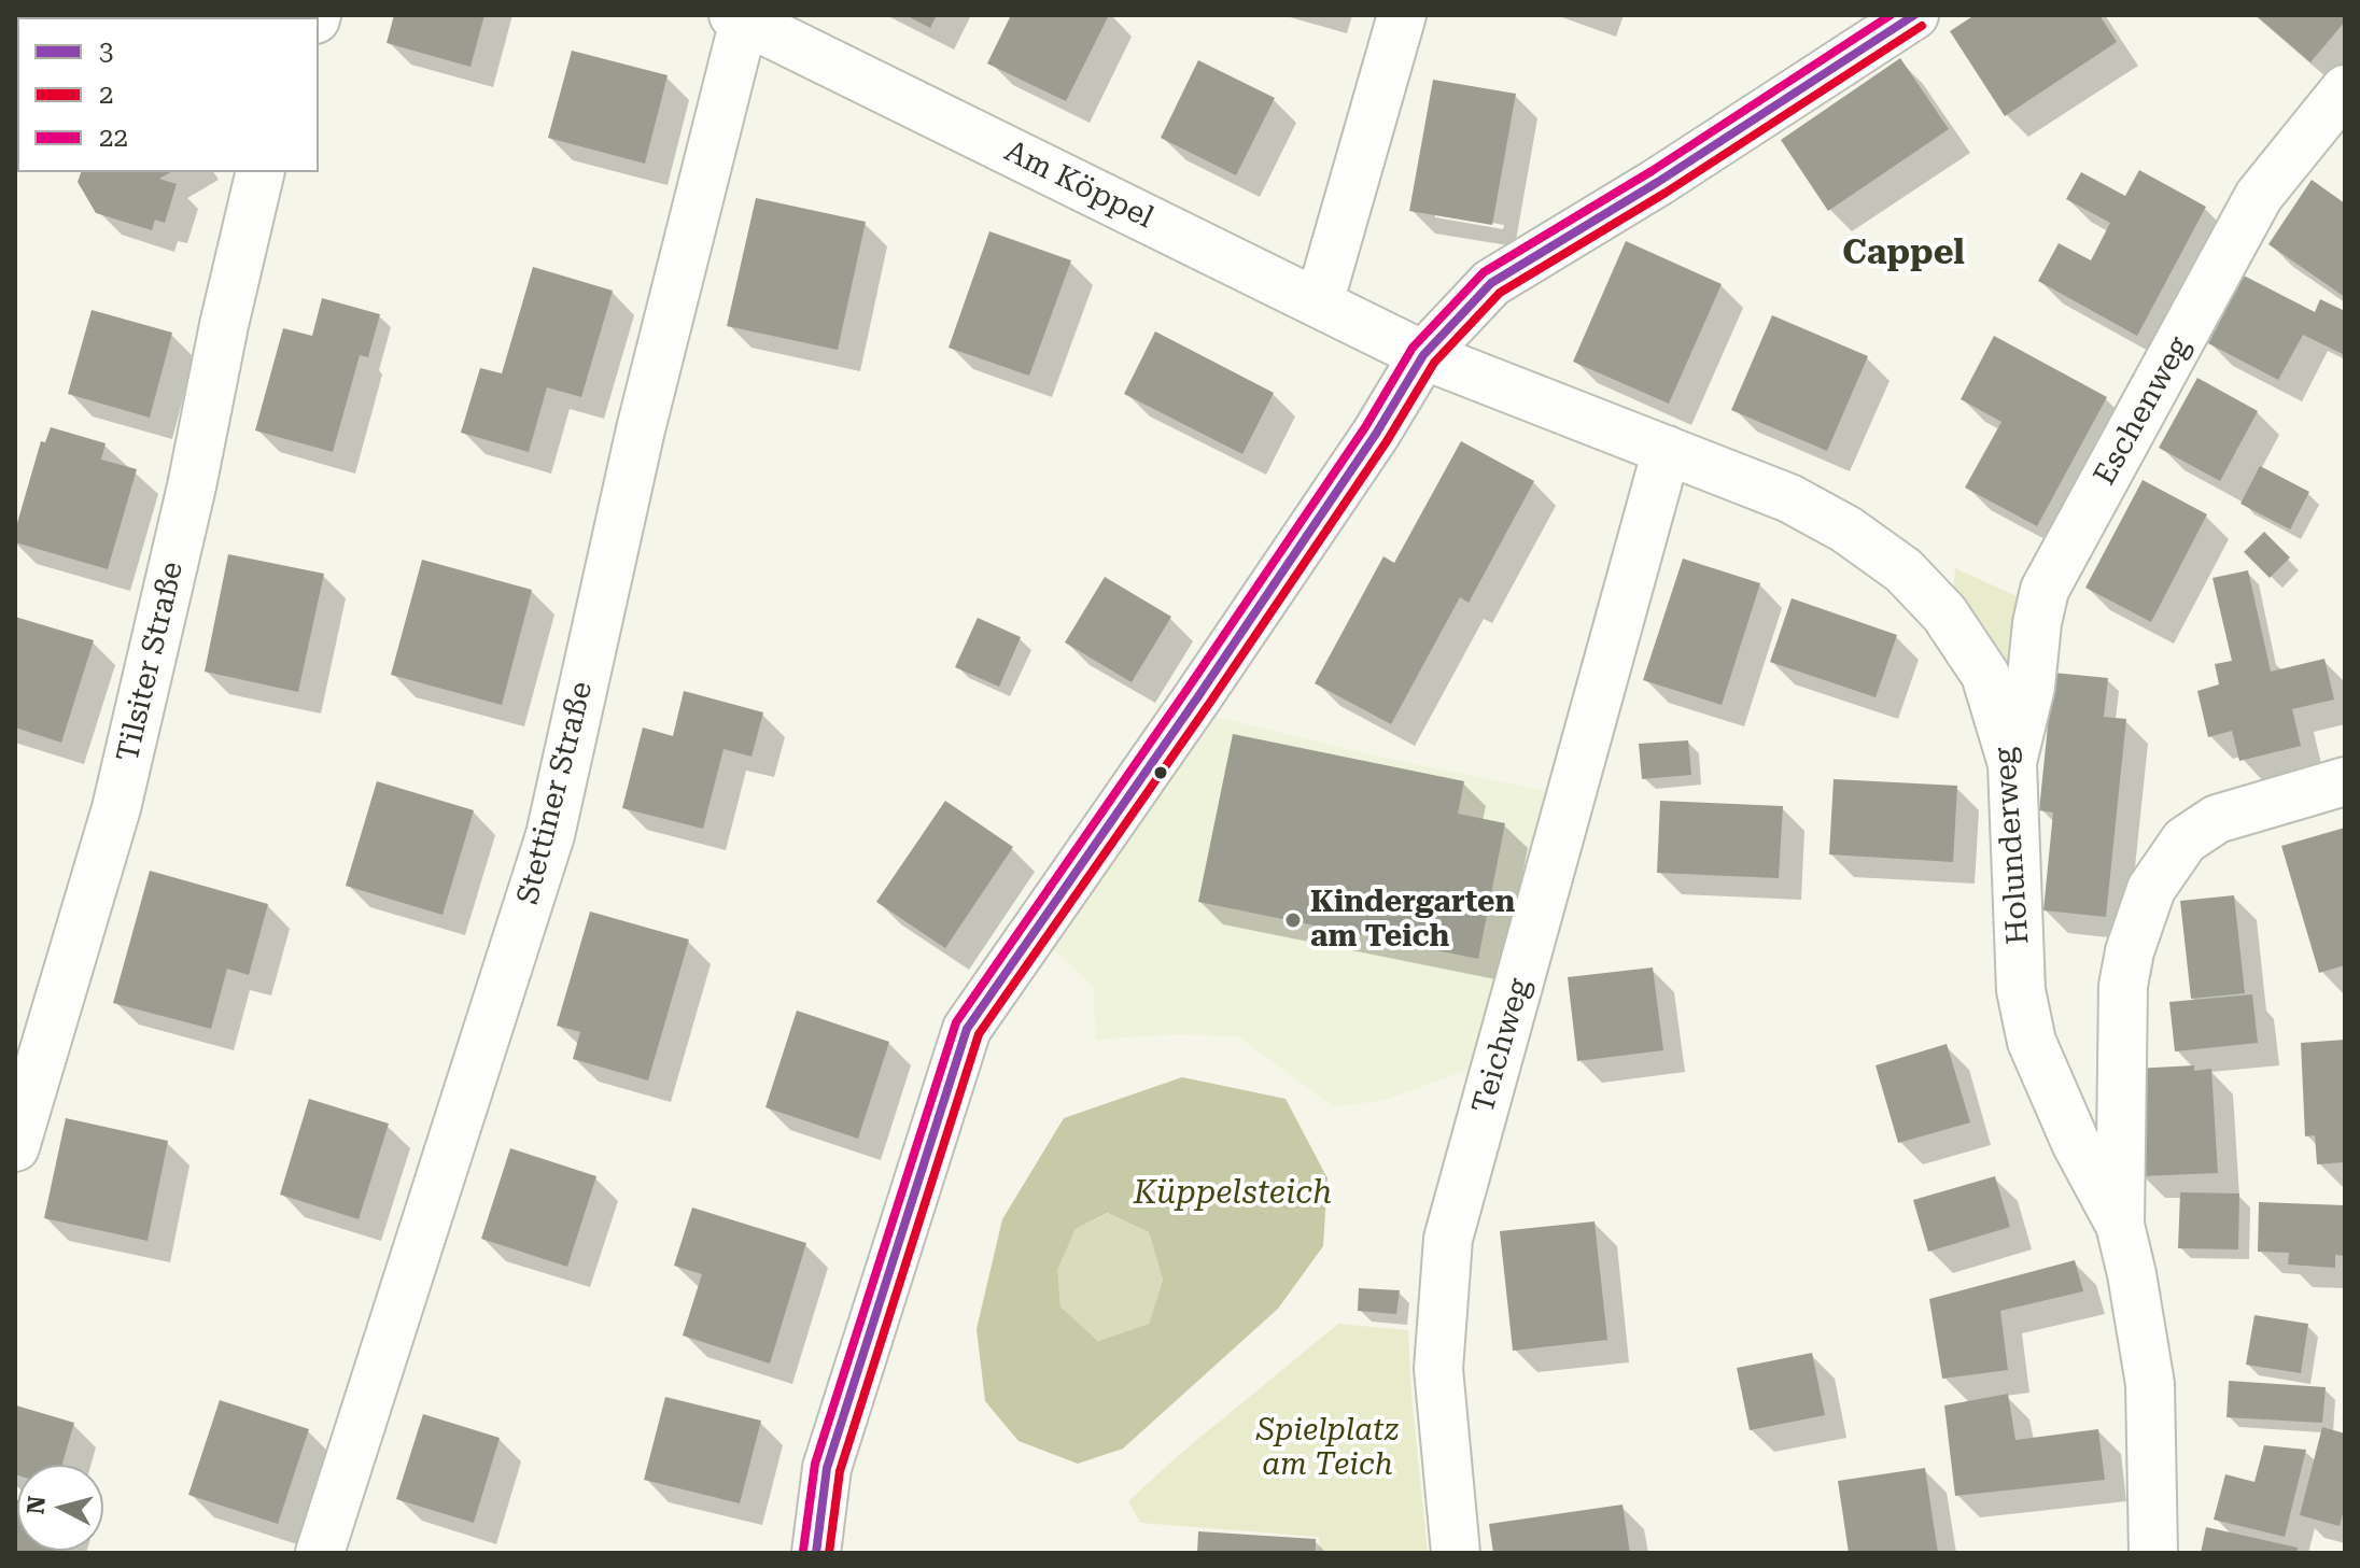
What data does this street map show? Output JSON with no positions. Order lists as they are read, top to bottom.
{
  "streets": {
    "street": [
      "Am Köppel",
      "Eschenweg",
      "Tilsiter Straße",
      "Stettiner Straße",
      "Holunderweg",
      "Teichweg"
    ]
  },
  "crossings": [
    ["Am Köppel", "Stettiner Straße"],
    ["Am Köppel", "Holunderweg"],
    ["Eschenweg", "Holunderweg"],
    ["Holunderweg", "Teichweg"]
  ],
  "districts": ["Cappel"],
  "water": ["Küppelsteich"],
  "parks": ["Spielplatz am Teich"],
  "places": ["Kindergarten am Teich"],
  "lines": ["transit line 3", "transit line 22", "transit line 2"],
  "legend": ["3", "2", "22"],
  "north": "left"
}
